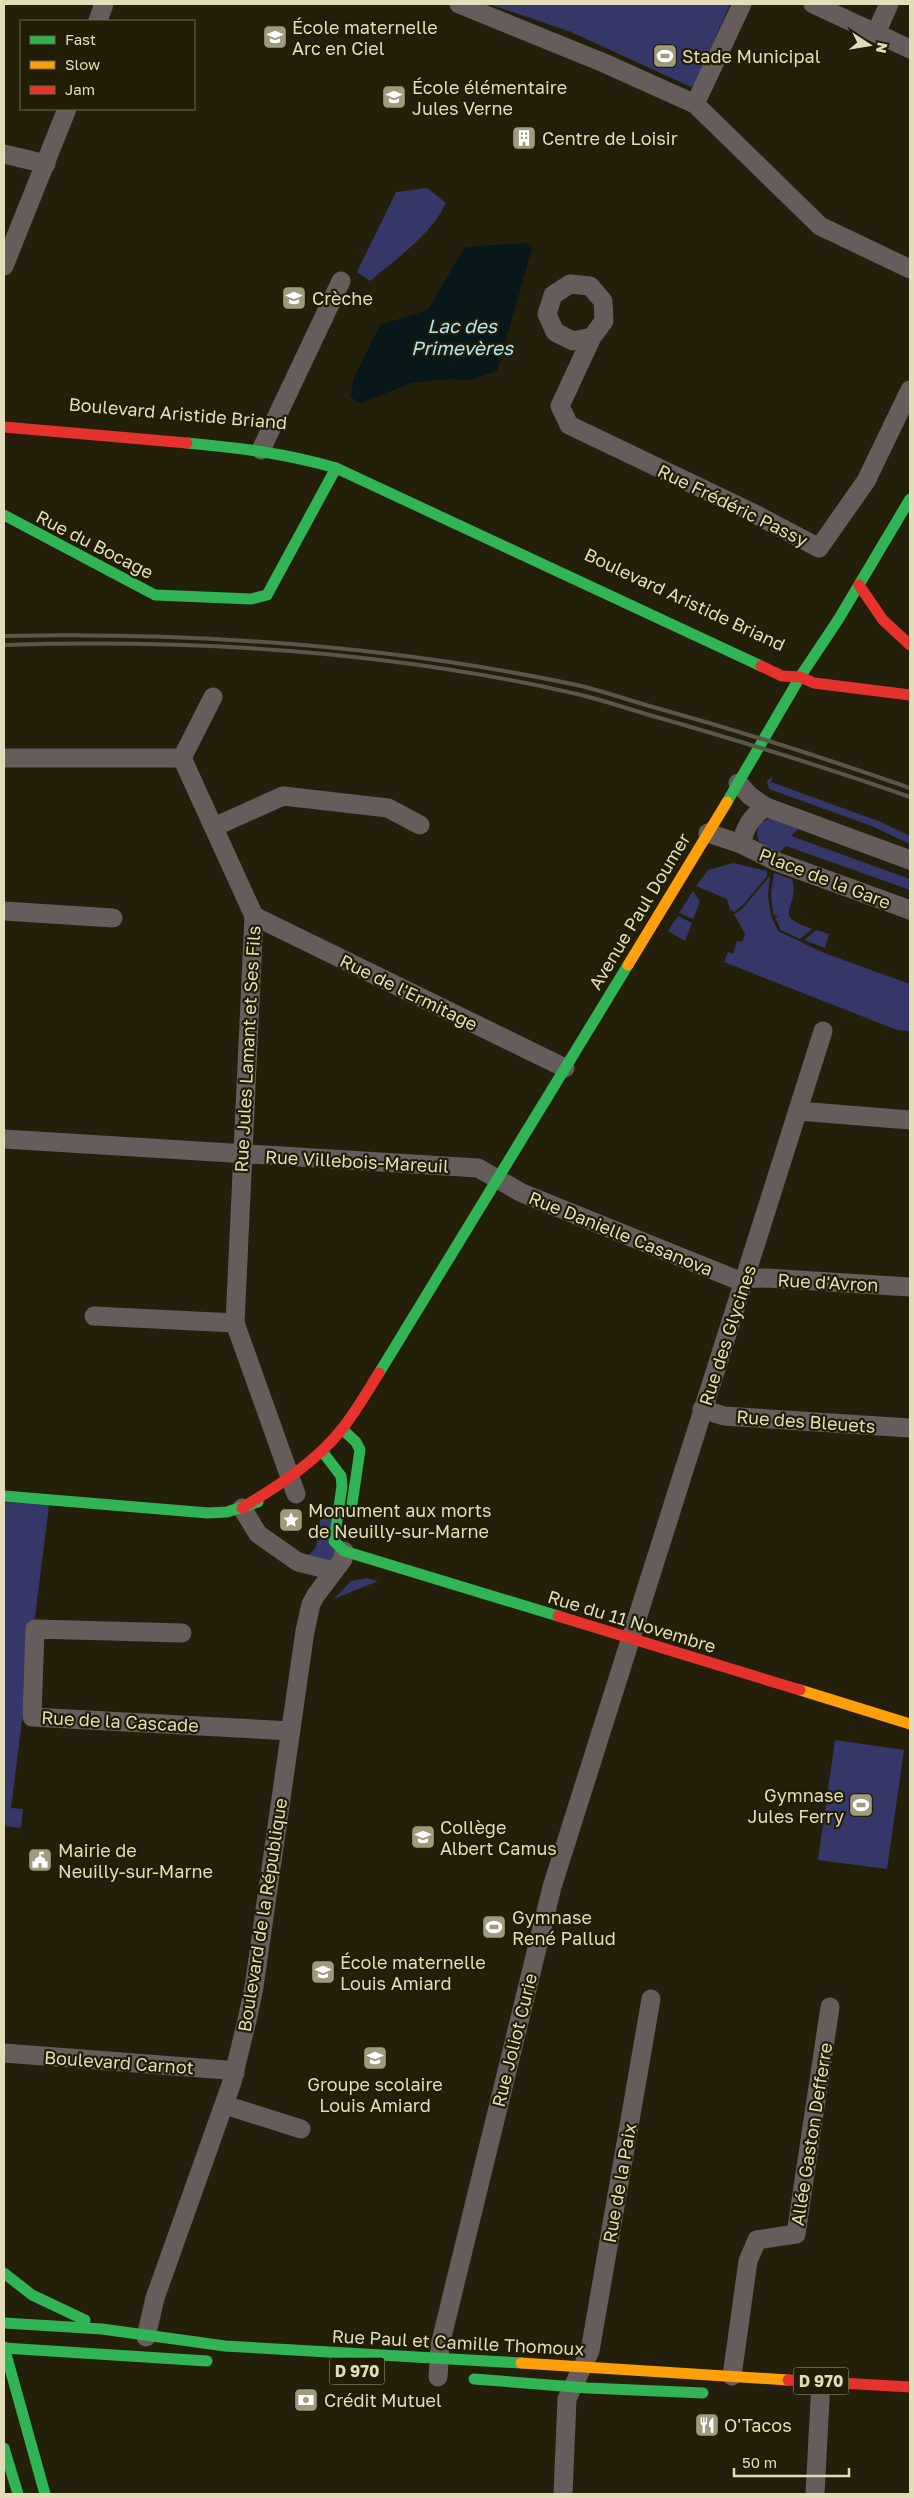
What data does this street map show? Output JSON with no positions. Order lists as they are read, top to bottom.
{
  "streets": {
    "main road": [
      "Boulevard Aristide Briand",
      "Rue du Bocage",
      "Avenue Paul Doumer",
      "Rue du 11 Novembre",
      "Rue Paul et Camille Thomoux",
      "D 970"
    ],
    "street": [
      "Rue Frédéric Passy",
      "Place de la Gare",
      "Rue de l'Ermitage",
      "Rue Jules Lamant et Ses Fils",
      "Rue Villebois-Mareuil",
      "Rue Danielle Casanova",
      "Rue d'Avron",
      "Rue des Glycines",
      "Rue des Bleuets",
      "Rue de la Cascade",
      "Boulevard de la République",
      "Rue Joliot Curie",
      "Boulevard Carnot",
      "Allée Gaston Defferre",
      "Rue de la Paix"
    ]
  },
  "crossings": [
    ["Boulevard Aristide Briand", "Rue du Bocage"],
    ["Boulevard Aristide Briand", "Avenue Paul Doumer"],
    ["Place de la Gare", "Avenue Paul Doumer"],
    ["Avenue Paul Doumer", "Rue de l'Ermitage"],
    ["Avenue Paul Doumer", "Rue Jules Lamant et Ses Fils"],
    ["Avenue Paul Doumer", "Rue Villebois-Mareuil"],
    ["Avenue Paul Doumer", "Rue Danielle Casanova"],
    ["Rue de l'Ermitage", "Rue Jules Lamant et Ses Fils"],
    ["Rue Jules Lamant et Ses Fils", "Rue Villebois-Mareuil"],
    ["Rue Villebois-Mareuil", "Rue Danielle Casanova"],
    ["Rue Danielle Casanova", "Rue d'Avron"],
    ["Rue Danielle Casanova", "Rue des Glycines"],
    ["Rue d'Avron", "Rue des Glycines"],
    ["Rue des Glycines", "Rue des Bleuets"],
    ["Rue des Glycines", "Rue du 11 Novembre"],
    ["Rue des Glycines", "Rue Joliot Curie"],
    ["Rue du 11 Novembre", "Boulevard de la République"],
    ["Rue du 11 Novembre", "Rue Joliot Curie"],
    ["Rue de la Cascade", "Boulevard de la République"],
    ["Boulevard de la République", "Boulevard Carnot"],
    ["Boulevard de la République", "Rue Paul et Camille Thomoux"],
    ["Rue Joliot Curie", "Rue Paul et Camille Thomoux"],
    ["Allée Gaston Defferre", "Rue Paul et Camille Thomoux"],
    ["Rue de la Paix", "Rue Paul et Camille Thomoux"]
  ],
  "water": ["Lac des Primevères"],
  "places": {
    "school or university": [
      "École maternelle Arc en Ciel",
      "École élémentaire Jules Verne",
      "Crèche",
      "Collège Albert Camus",
      "École maternelle Louis Amiard",
      "Groupe scolaire Louis Amiard"
    ],
    "sports": ["Stade Municipal", "Gymnase Jules Ferry", "Gymnase René Pallud"],
    "building": ["Centre de Loisir"],
    "place": ["Monument aux morts de Neuilly-sur-Marne"],
    "public building": ["Mairie de Neuilly-sur-Marne"],
    "bank": ["Crédit Mutuel"],
    "restaurant": ["O'Tacos"]
  },
  "legend": ["Fast", "Slow", "Jam"],
  "scale_bar": "50 m",
  "north": "right"
}
